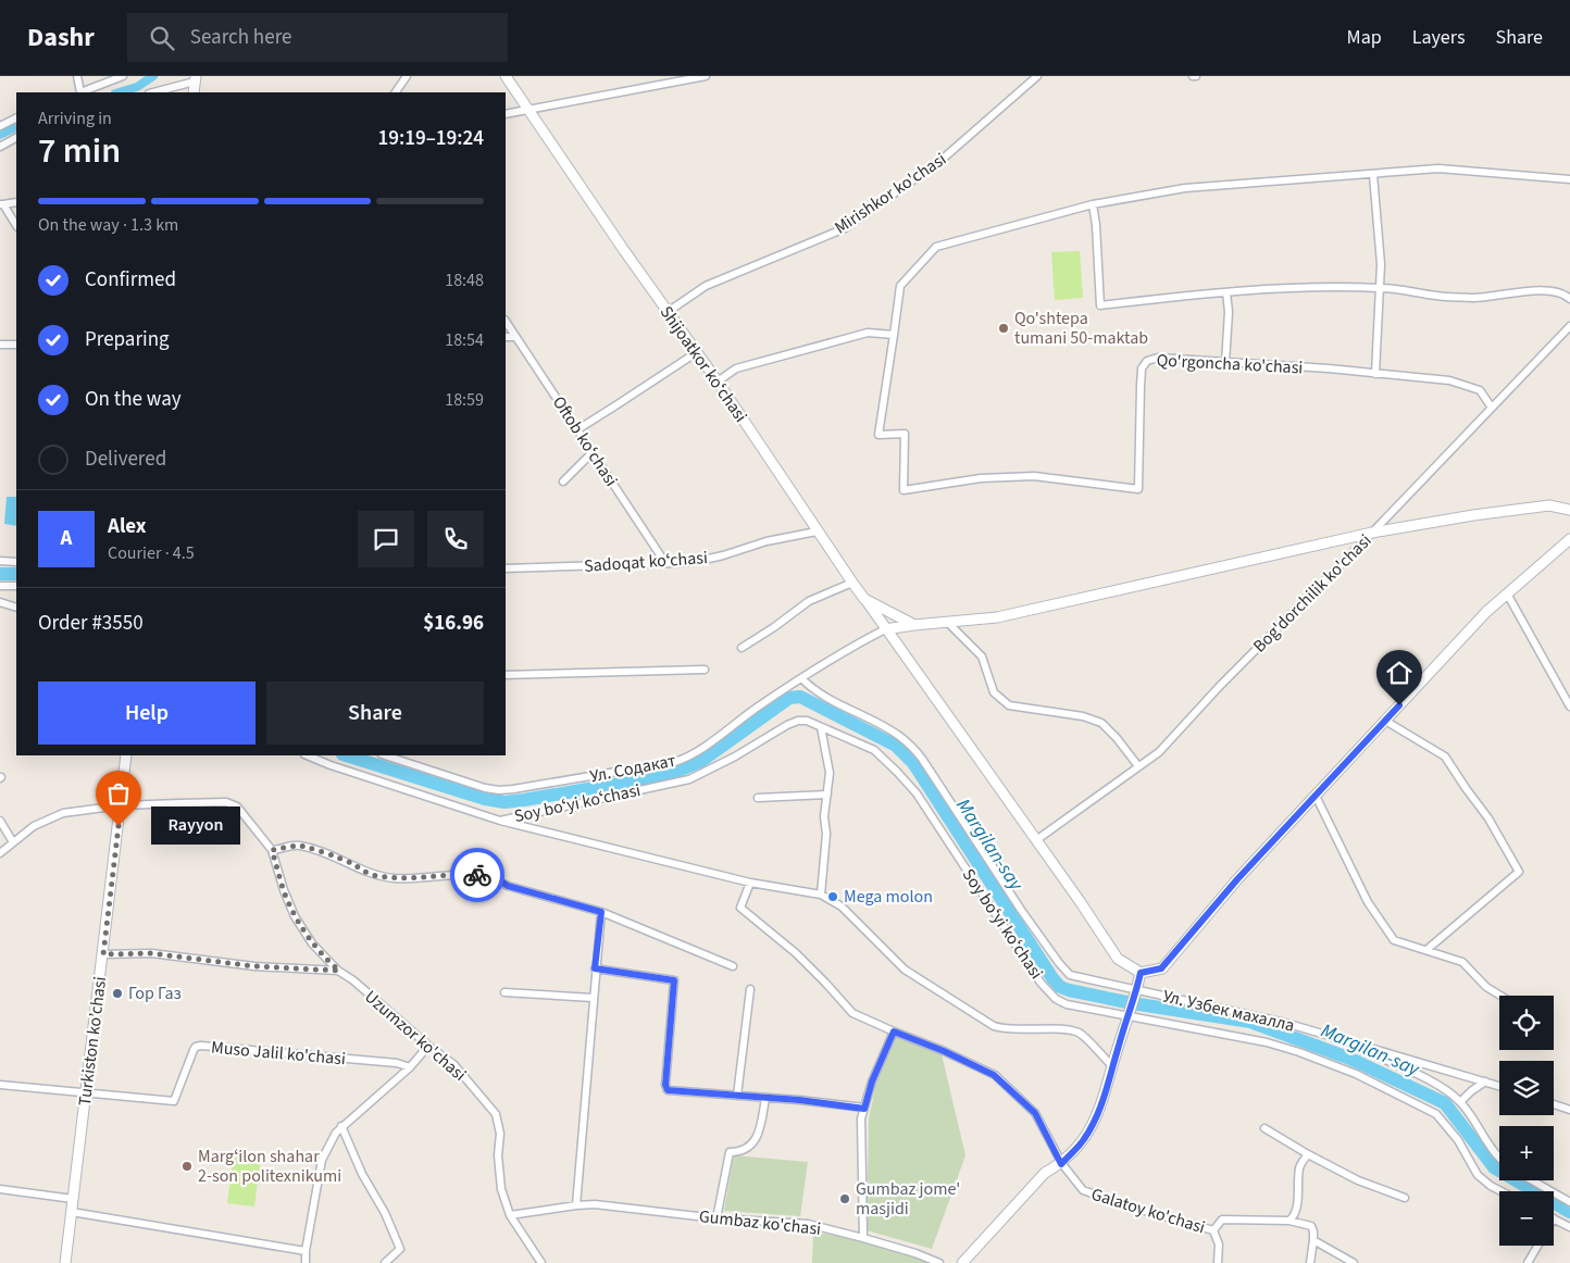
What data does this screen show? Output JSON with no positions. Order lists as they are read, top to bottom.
{
  "streets": {
    "street": [
      "Mirishkor ko'chasi",
      "Shijoatkor koʻchasi",
      "Qo'rgoncha ko'chasi",
      "Oftob koʻchasi",
      "Sadoqat koʻchasi",
      "Bog'dorchilik ko'chasi",
      "Ул. Содакат",
      "Soy boʻyi koʻchasi",
      "Ул. Узбек махалла",
      "Uzumzor ko'chasi",
      "Turkiston ko’chasi",
      "Muso Jalil ko'chasi",
      "Galatoy ko'chasi",
      "Gumbaz ko'chasi"
    ]
  },
  "crossings": [
    ["Mirishkor ko'chasi", "Shijoatkor koʻchasi"],
    ["Shijoatkor koʻchasi", "Sadoqat koʻchasi"],
    ["Qo'rgoncha ko'chasi", "Bog'dorchilik ko'chasi"],
    ["Oftob koʻchasi", "Sadoqat koʻchasi"],
    ["Ул. Содакат", "Ул. Узбек махалла"],
    ["Uzumzor ko'chasi", "Turkiston ko’chasi"],
    ["Uzumzor ko'chasi", "Gumbaz ko'chasi"],
    ["Turkiston ko’chasi", "Muso Jalil ko'chasi"]
  ],
  "water": ["Margilan-say"],
  "places": [
    "Qo'shtepa tumani 50-maktab",
    "Rayyon",
    "Mega molon",
    "Гор Газ",
    "Margʻilon shahar 2-son politexnikumi",
    "Gumbaz jome' masjidi"
  ],
  "page": {
    "header": "Dashr",
    "search": "Search here",
    "nav": ["Map", "Layers", "Share"],
    "heading": ["7 min", "Arriving in", "19:19–19:24"],
    "panel": [
      "Alex",
      "Courier · 4.5",
      "Order #3550",
      "$16.96"
    ],
    "bar": "On the way · 1.3 km",
    "list": [
      ["Confirmed", "18:48"],
      ["Preparing", "18:54"],
      ["On the way", "18:59"],
      "Delivered"
    ],
    "round": "A",
    "buttons": ["Help", "Share"],
    "bubble": "Rayyon",
    "map_buttons": ["+", "−"]
  }
}
